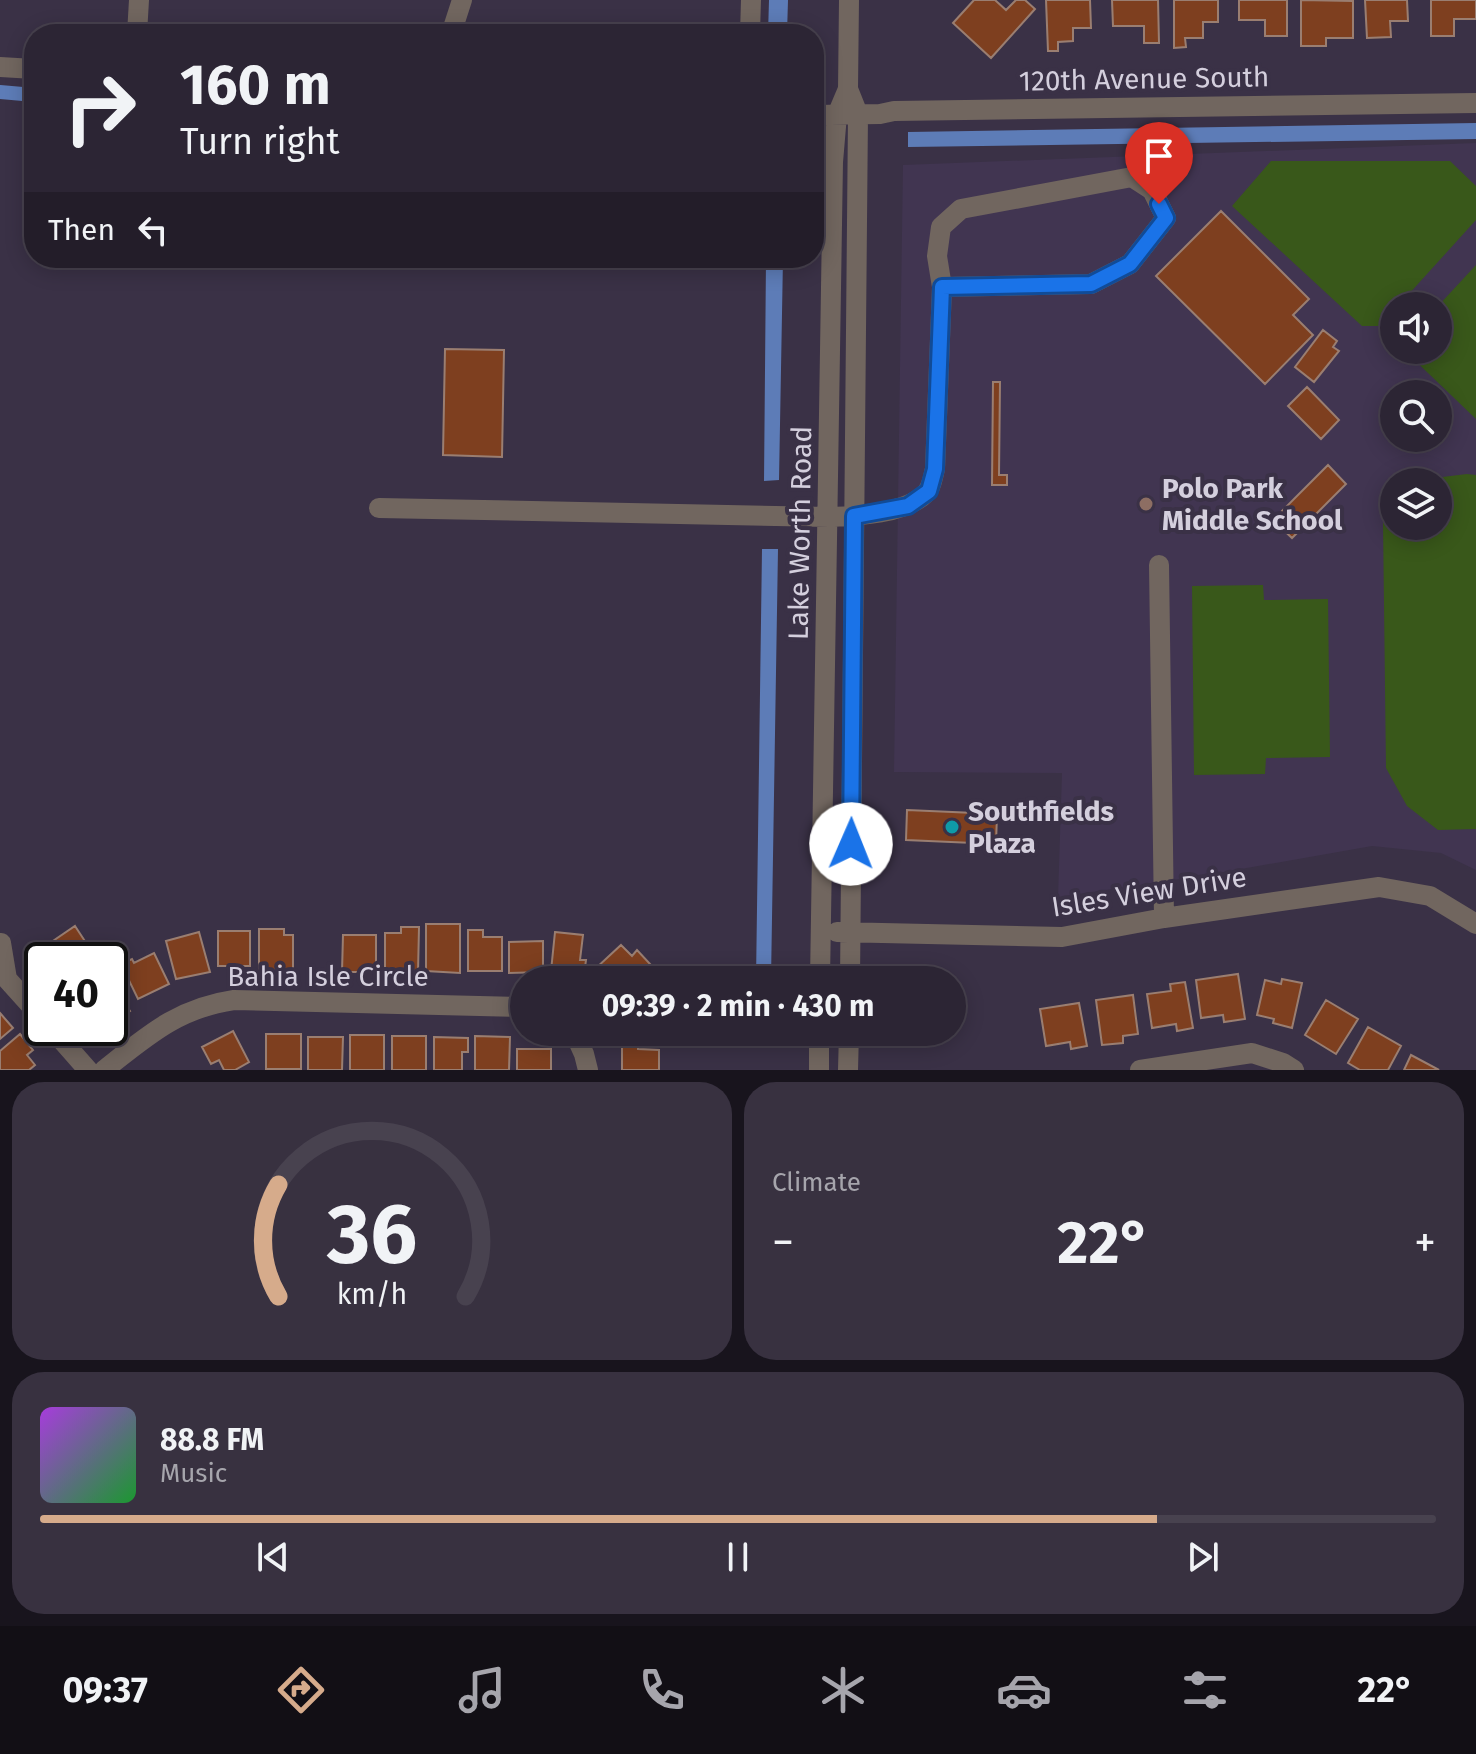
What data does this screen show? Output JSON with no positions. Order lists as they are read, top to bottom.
{
  "streets": {
    "street": [
      "120th Avenue South",
      "Lake Worth Road",
      "Isles View Drive",
      "Bahia Isle Circle"
    ]
  },
  "crossings": [
    ["120th Avenue South", "Lake Worth Road"],
    ["Lake Worth Road", "Isles View Drive"]
  ],
  "places": ["Polo Park Middle School", "Southfields Plaza"],
  "page": {
    "turn": ["160 m", "Turn right"],
    "then": "Then",
    "limit": "40",
    "trip": "09:39 · 2 min · 430 m",
    "tile": "Climate",
    "heat": ["−", "22°", "+"],
    "song": ["88.8 FM", "Music"],
    "tabs": ["09:37", "22°"],
    "gauge": ["36", "km/h"]
  }
}
